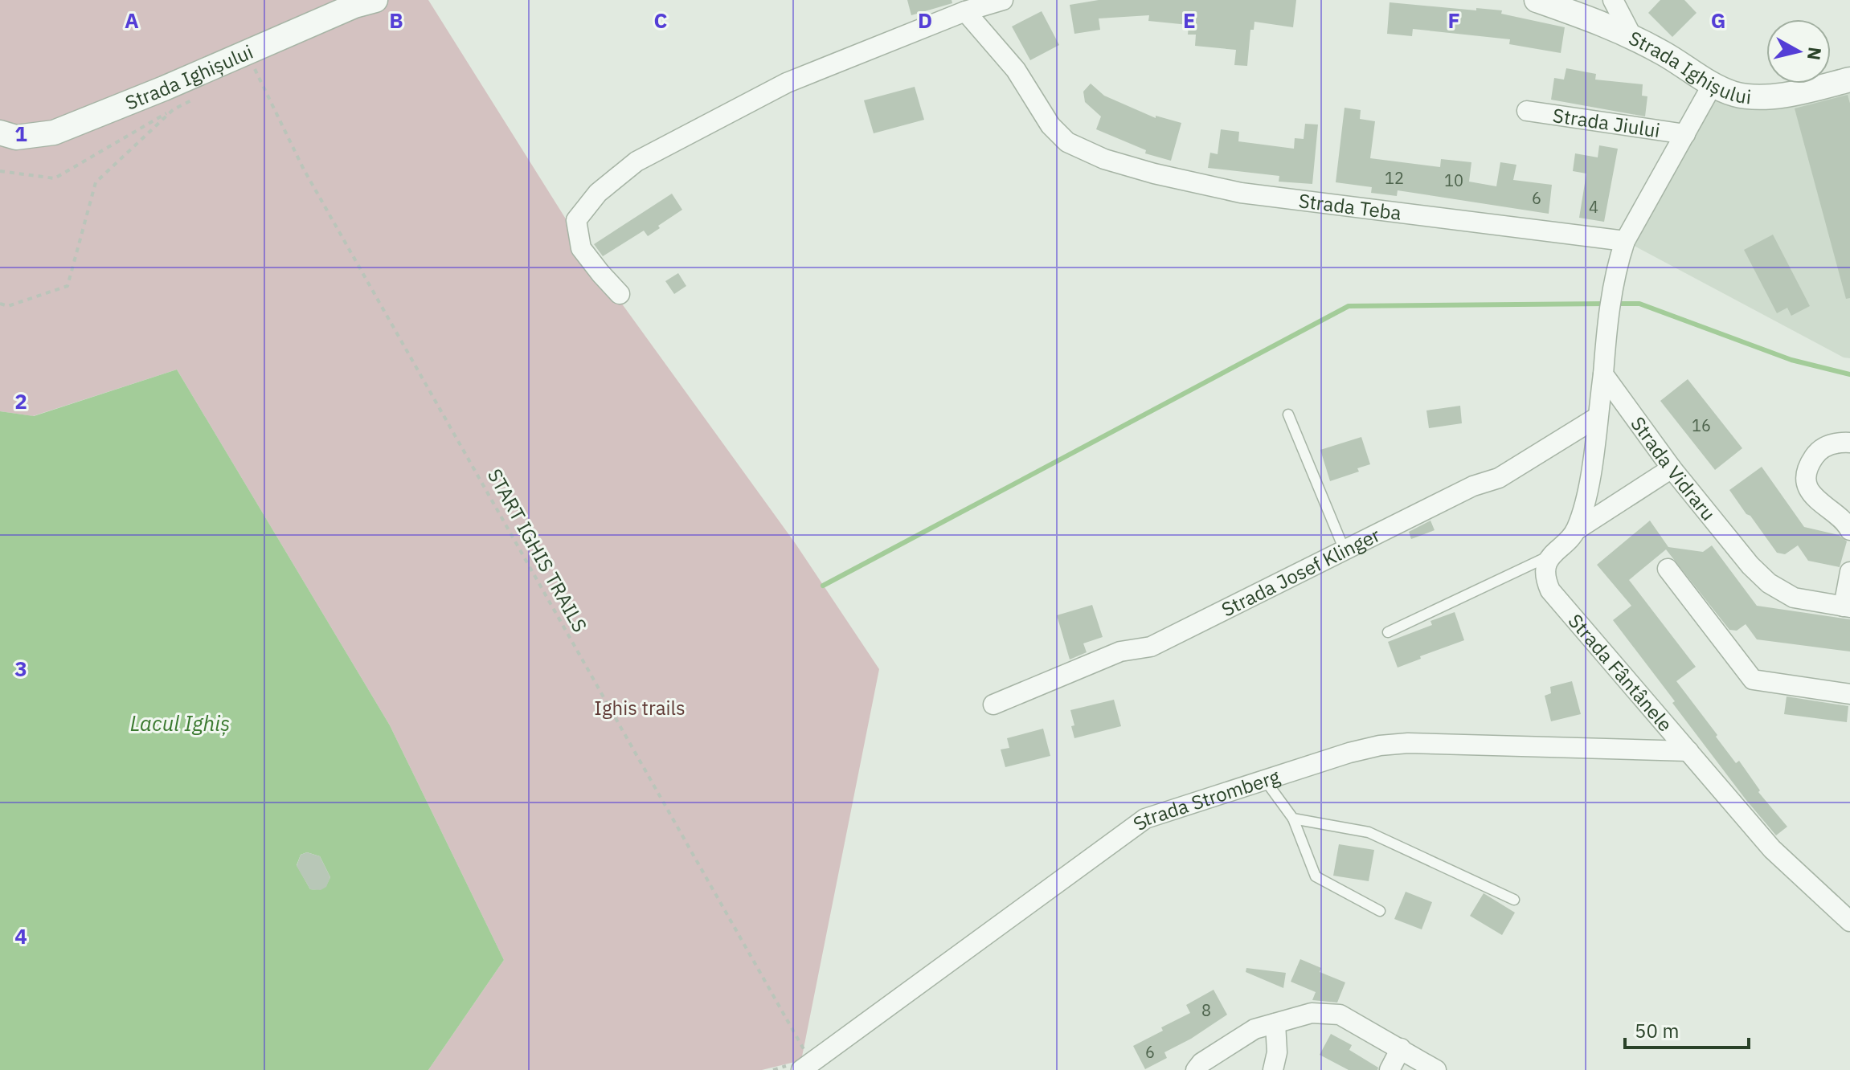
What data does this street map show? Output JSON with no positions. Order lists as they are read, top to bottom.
{
  "streets": {
    "street": [
      "Strada Ighișului",
      "Strada Jiului",
      "Strada Teba",
      "Strada Vidraru",
      "Strada Josef Klinger",
      "Strada Fântânele",
      "Strada Stromberg"
    ],
    "path": ["START IGHIS TRAILS"]
  },
  "crossings": [
    ["Strada Ighișului", "START IGHIS TRAILS"],
    ["START IGHIS TRAILS", "Strada Stromberg"],
    ["Strada Fântânele", "Strada Stromberg"]
  ],
  "water": ["Lacul Ighiș"],
  "parks": ["Ighis trails"],
  "house_numbers": [
    "12",
    "10",
    "6",
    "4",
    "16",
    "8",
    "6"
  ],
  "scale_bar": "50 m",
  "north": "right",
  "grid": {
    "columns": [
      "A",
      "B",
      "C",
      "D",
      "E",
      "F",
      "G"
    ],
    "rows": [
      "1",
      "2",
      "3",
      "4"
    ]
  }
}
